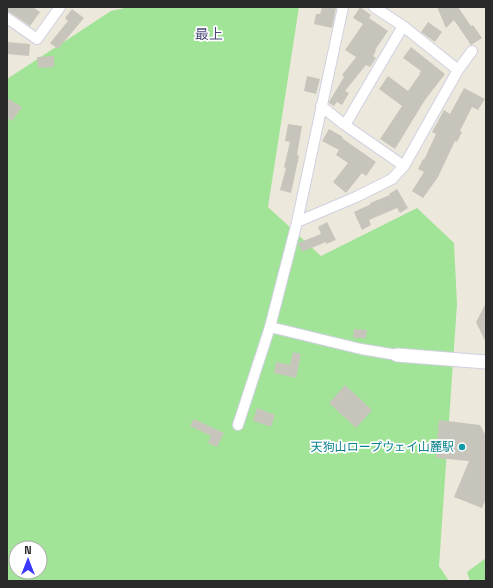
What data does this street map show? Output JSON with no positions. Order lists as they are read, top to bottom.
{
  "districts": ["最上"],
  "places": ["天狗山ロープウェイ山麓駅"],
  "north": "top"
}
